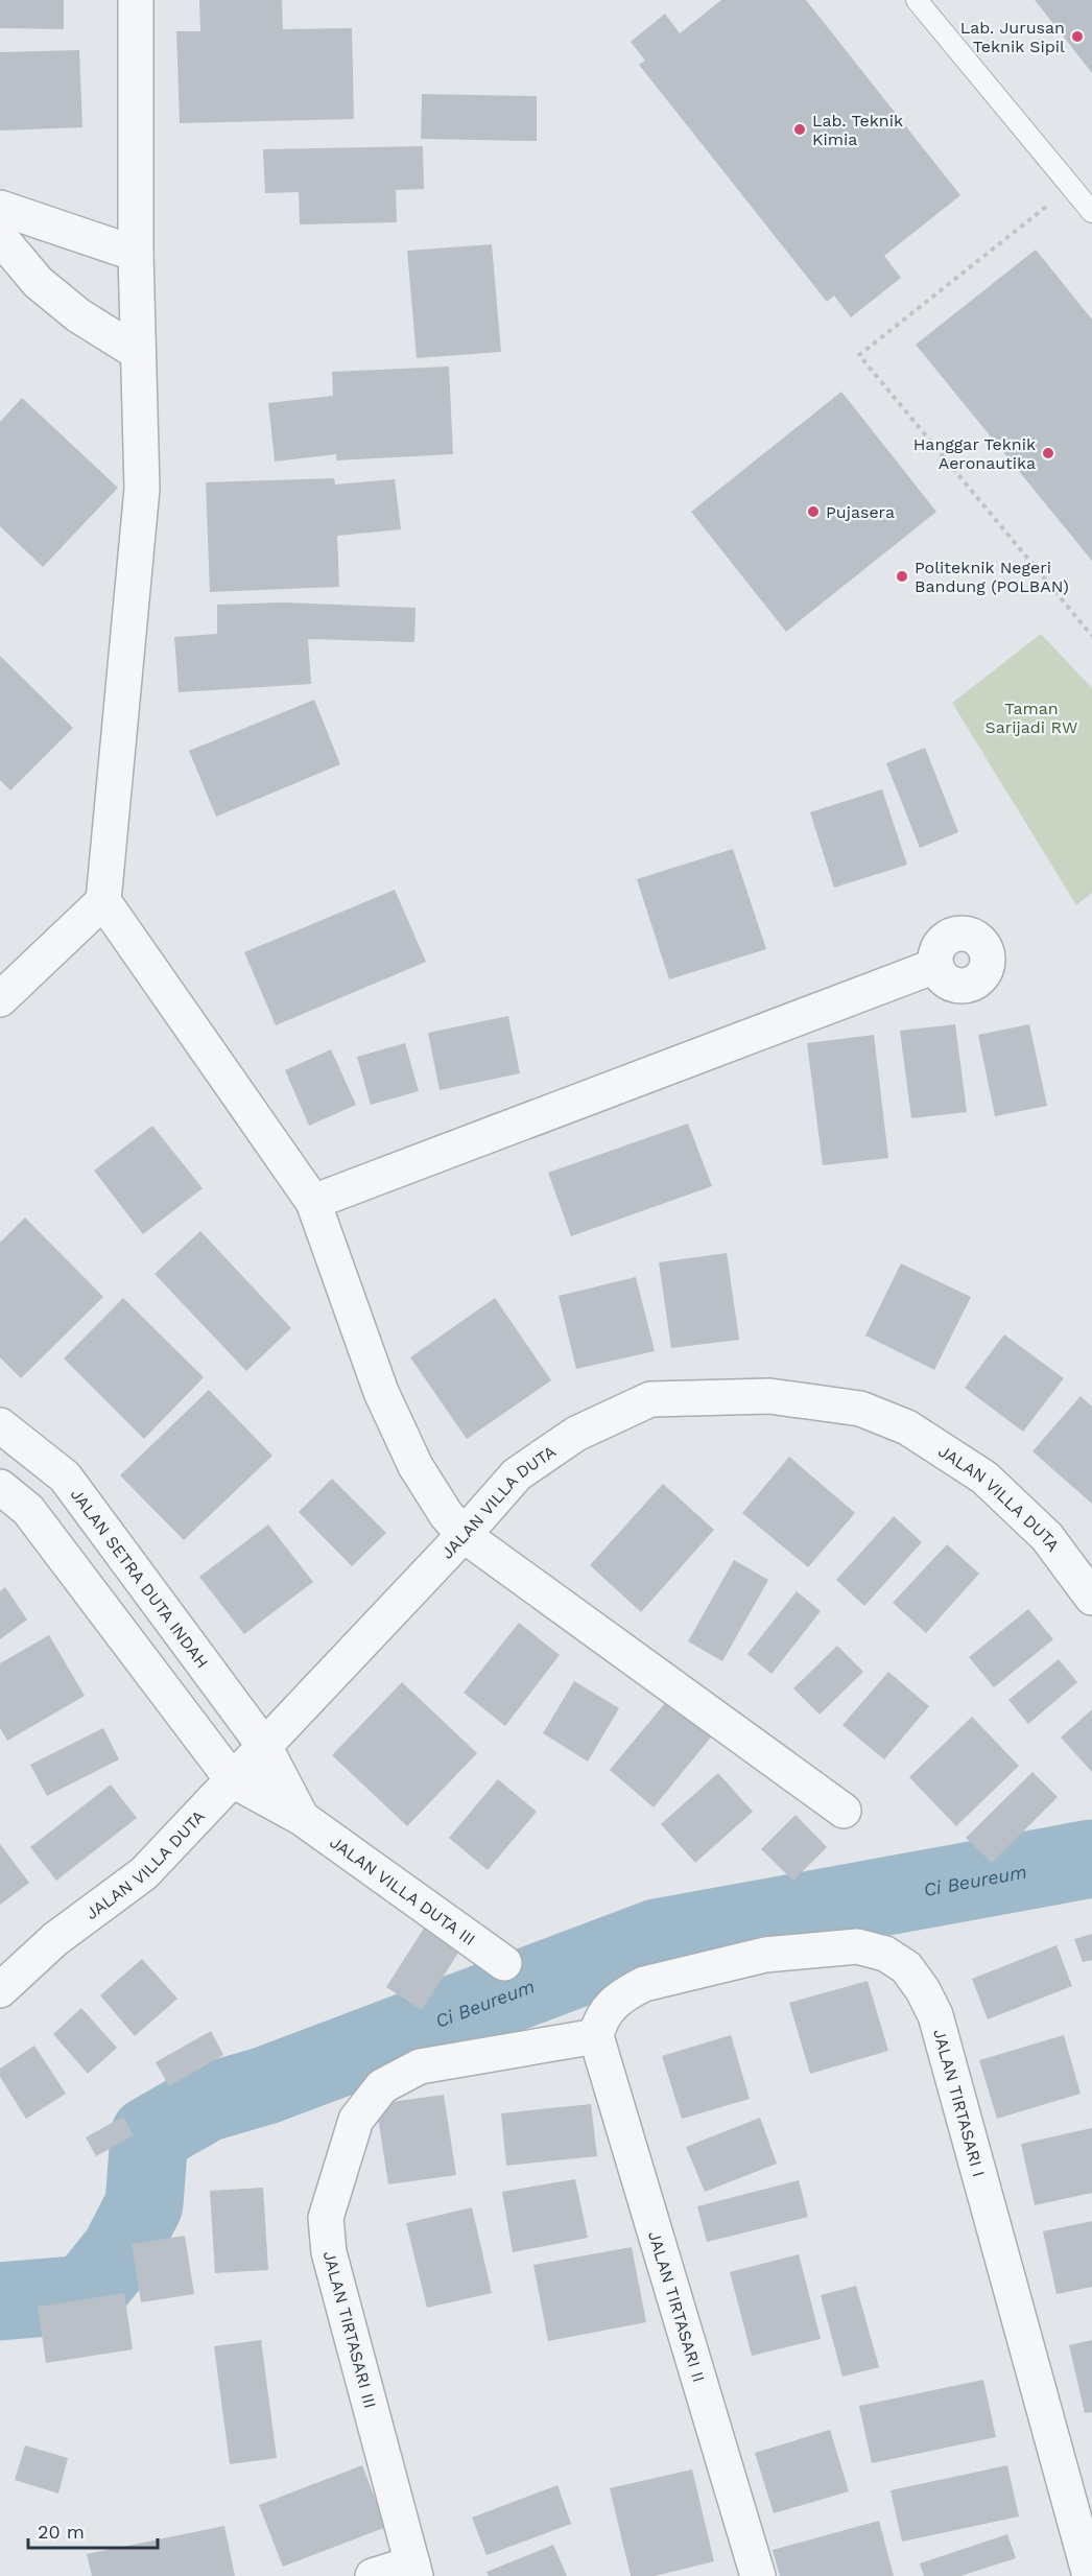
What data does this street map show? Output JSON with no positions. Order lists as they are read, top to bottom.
{
  "streets": {
    "street": [
      "JALAN VILLA DUTA",
      "JALAN SETRA DUTA INDAH",
      "JALAN VILLA DUTA III",
      "JALAN TIRTASARI I",
      "JALAN TIRTASARI II",
      "JALAN TIRTASARI III"
    ]
  },
  "crossings": [
    ["JALAN VILLA DUTA", "JALAN SETRA DUTA INDAH"],
    ["JALAN VILLA DUTA", "JALAN VILLA DUTA III"],
    ["JALAN SETRA DUTA INDAH", "JALAN VILLA DUTA III"],
    ["JALAN TIRTASARI I", "JALAN TIRTASARI II"],
    ["JALAN TIRTASARI I", "JALAN TIRTASARI III"],
    ["JALAN TIRTASARI II", "JALAN TIRTASARI III"]
  ],
  "water": ["Ci Beureum"],
  "parks": ["Taman Sarijadi RW"],
  "places": [
    "Lab. Jurusan Teknik Sipil",
    "Lab. Teknik Kimia",
    "Hanggar Teknik Aeronautika",
    "Pujasera",
    "Politeknik Negeri Bandung (POLBAN)"
  ],
  "scale_bar": "20 m"
}
